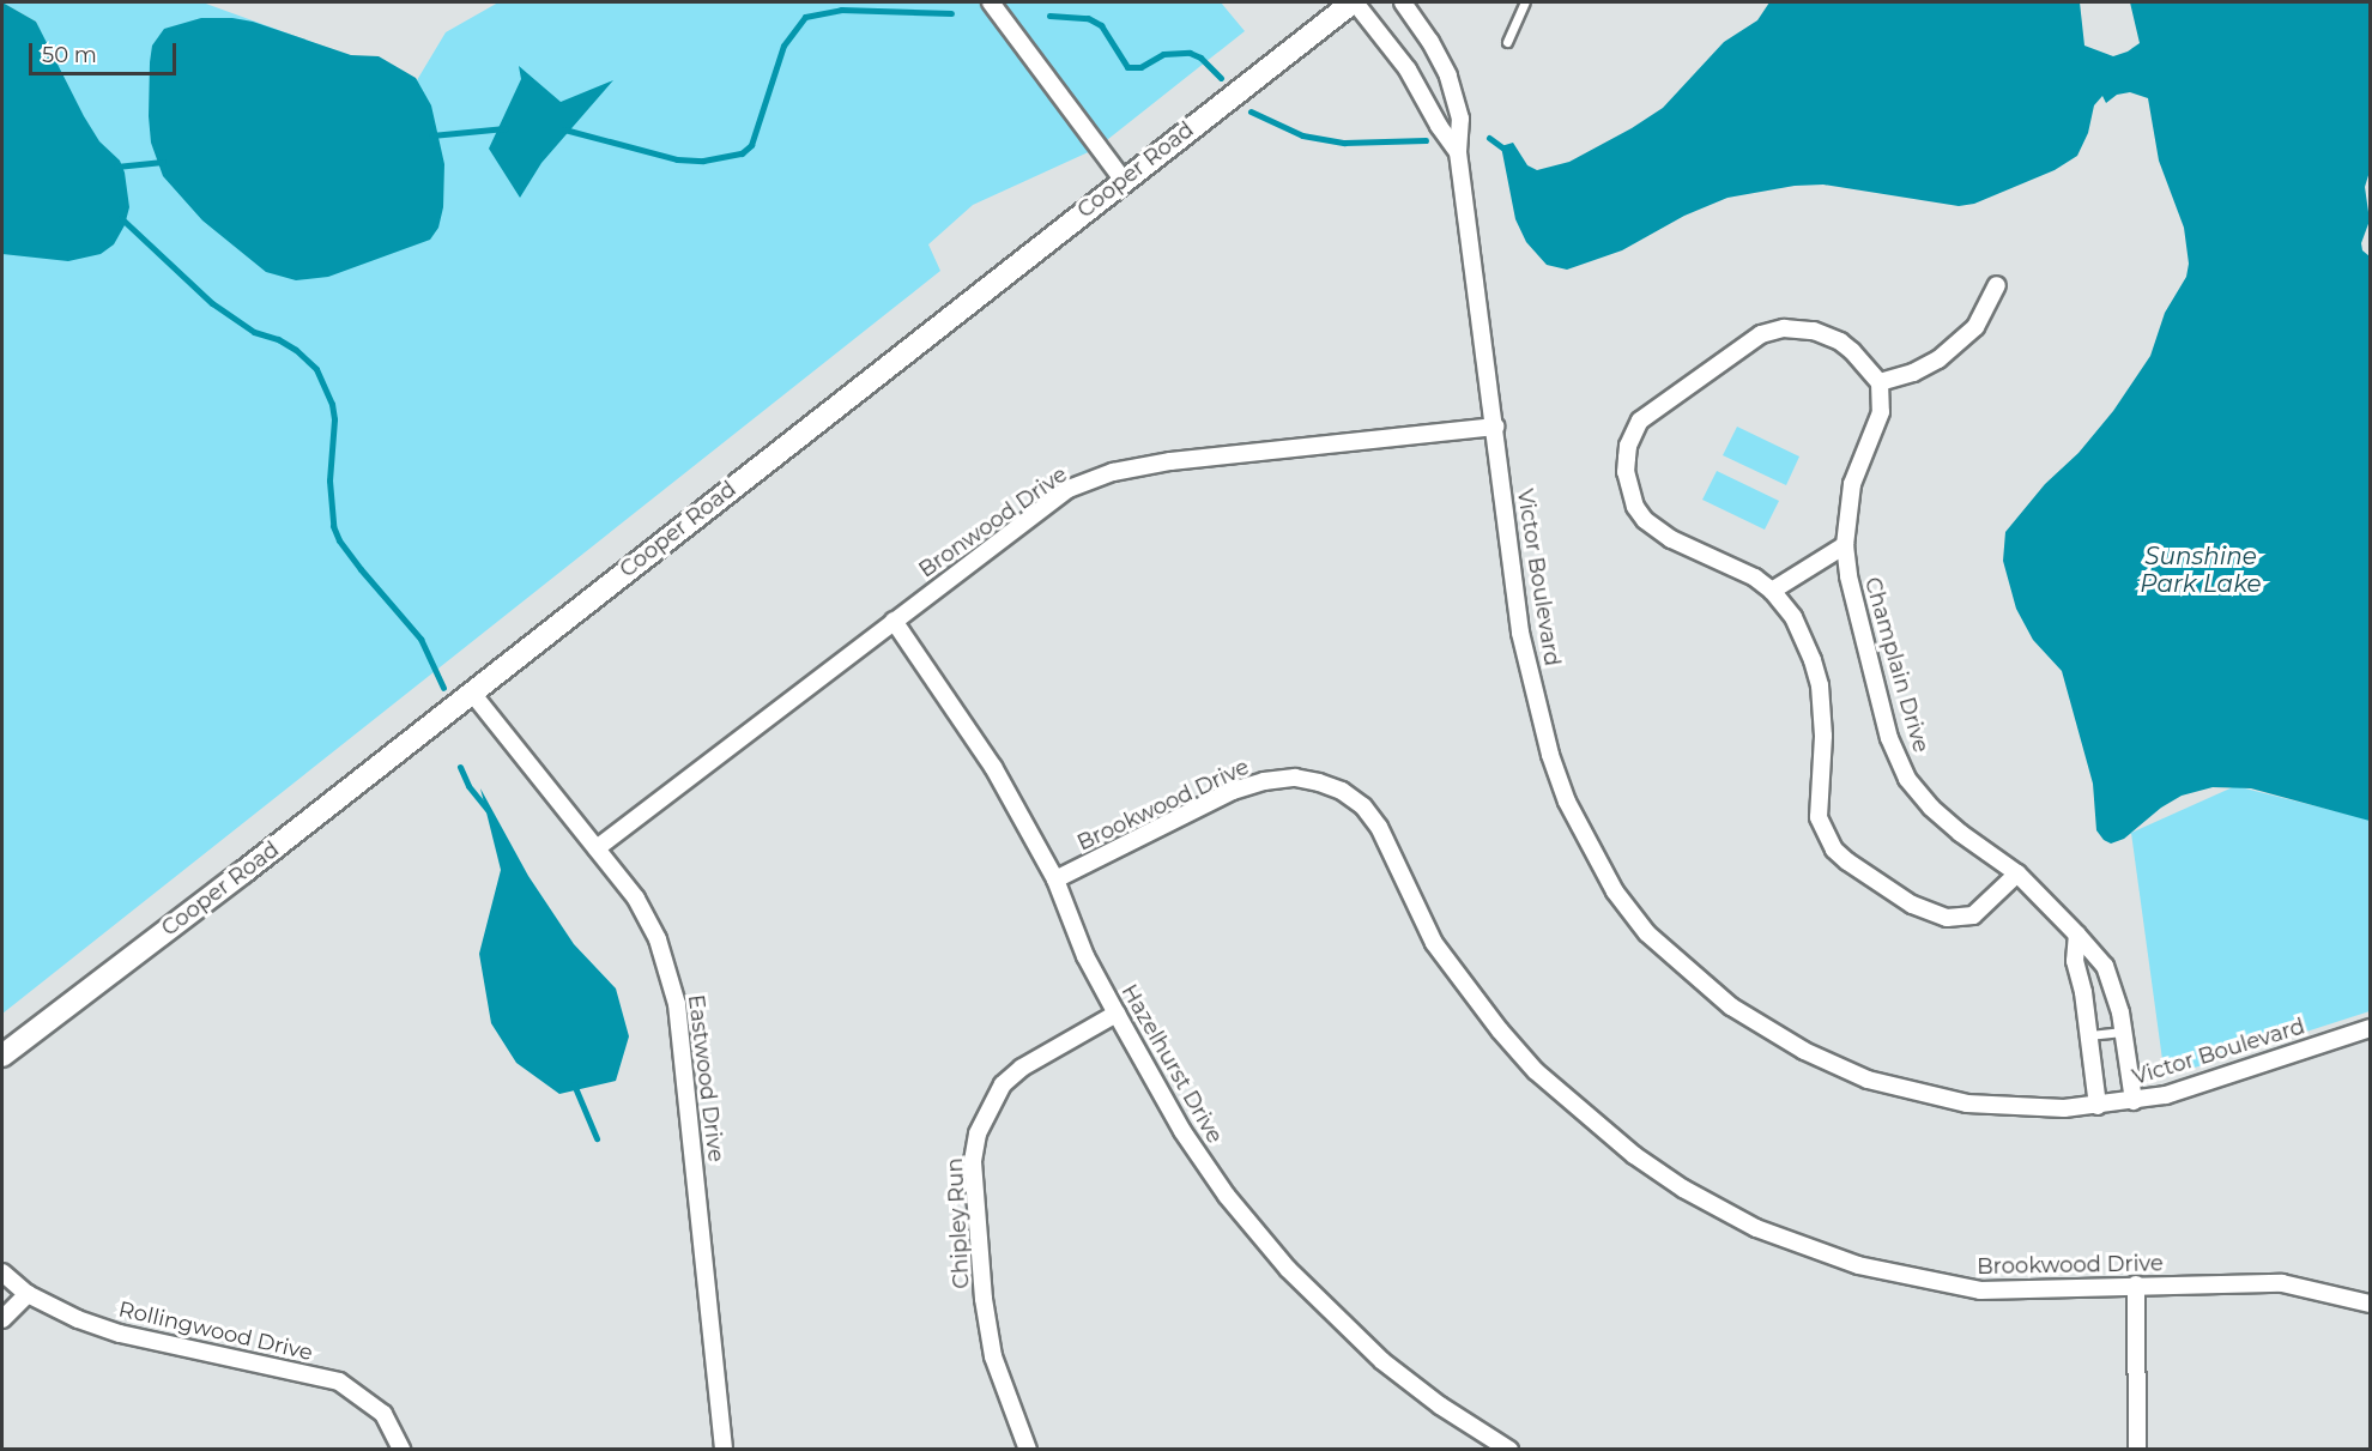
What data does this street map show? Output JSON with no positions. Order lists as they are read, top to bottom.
{
  "streets": {
    "street": [
      "Cooper Road",
      "Bronwood Drive",
      "Victor Boulevard",
      "Champlain Drive",
      "Brookwood Drive",
      "Hazelhurst Drive",
      "Eastwood Drive",
      "Chipley Run",
      "Rollingwood Drive"
    ]
  },
  "crossings": [
    ["Cooper Road", "Victor Boulevard"],
    ["Cooper Road", "Eastwood Drive"],
    ["Bronwood Drive", "Victor Boulevard"],
    ["Bronwood Drive", "Hazelhurst Drive"],
    ["Bronwood Drive", "Eastwood Drive"],
    ["Victor Boulevard", "Champlain Drive"],
    ["Brookwood Drive", "Hazelhurst Drive"],
    ["Hazelhurst Drive", "Chipley Run"]
  ],
  "water": ["Sunshine Park Lake"],
  "scale_bar": "50 m"
}
